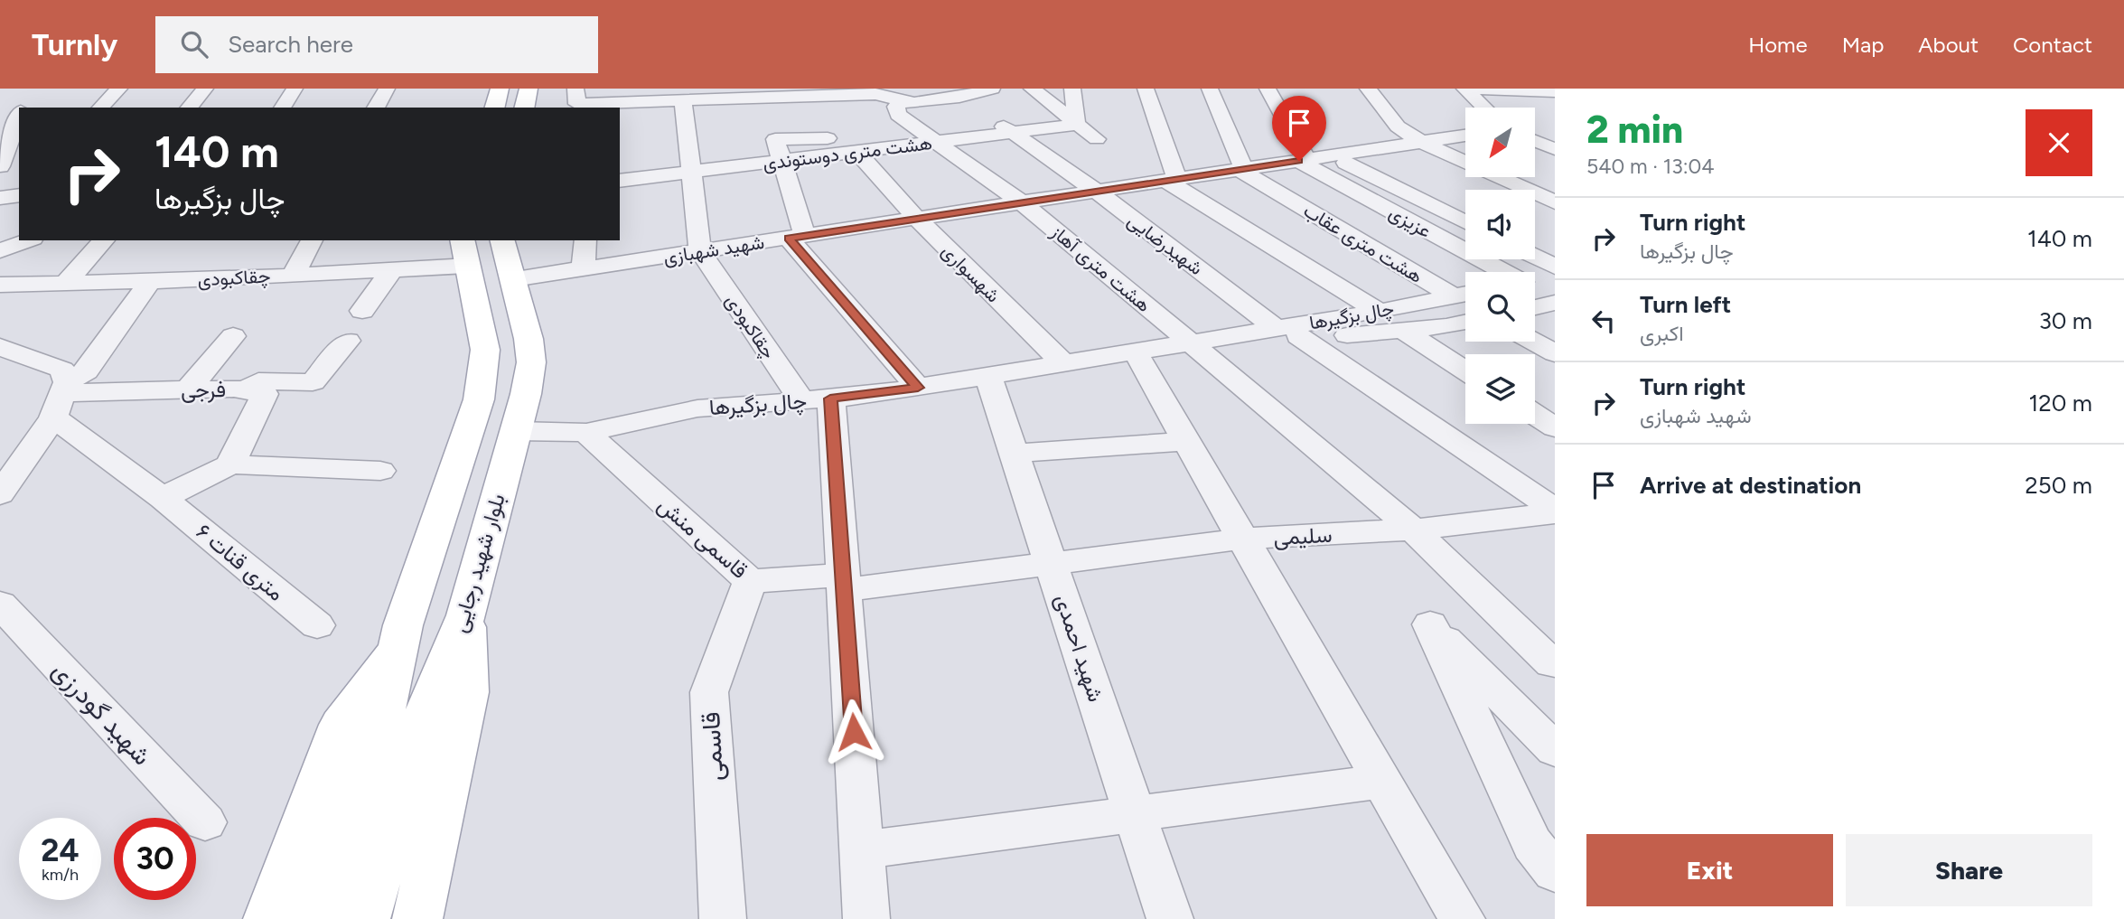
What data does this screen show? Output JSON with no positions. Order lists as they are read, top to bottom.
{
  "streets": {
    "main road": ["بلوار شهید رجایی"],
    "street": [
      "هشت متری دوستوندی",
      "عزیزی",
      "هشت متری عقاب",
      "شهیدرضایی",
      "شهید شهبازی",
      "هشت متری آهاز",
      "شهسواری",
      "چقاکبودی",
      "چال بزگیرها",
      "فرجی",
      "سلیمی",
      "قاسمی منش",
      "۶ متری قنات",
      "شهید احمدی",
      "شهید گودرزی",
      "قاسمی"
    ]
  },
  "crossings": [
    ["هشت متری دوستوندی", "شهیدرضایی"],
    ["هشت متری دوستوندی", "هشت متری آهاز"],
    ["هشت متری دوستوندی", "شهسواری"],
    ["عزیزی", "شهید شهبازی"],
    ["هشت متری عقاب", "شهید شهبازی"],
    ["هشت متری عقاب", "چال بزگیرها"],
    ["شهیدرضایی", "شهید شهبازی"],
    ["شهیدرضایی", "چال بزگیرها"],
    ["شهیدرضایی", "سلیمی"],
    ["شهید شهبازی", "هشت متری آهاز"],
    ["شهید شهبازی", "شهسواری"],
    ["شهید شهبازی", "چقاکبودی"],
    ["شهید شهبازی", "بلوار شهید رجایی"],
    ["هشت متری آهاز", "چال بزگیرها"],
    ["هشت متری آهاز", "سلیمی"],
    ["شهسواری", "چال بزگیرها"],
    ["چقاکبودی", "چال بزگیرها"],
    ["چال بزگیرها", "قاسمی منش"],
    ["چال بزگیرها", "بلوار شهید رجایی"],
    ["چال بزگیرها", "شهید احمدی"],
    ["فرجی", "۶ متری قنات"],
    ["سلیمی", "قاسمی منش"],
    ["سلیمی", "شهید احمدی"],
    ["قاسمی منش", "قاسمی"]
  ],
  "north": "bottom left",
  "page": {
    "header": "Turnly",
    "search": "Search here",
    "nav": [
      "Home",
      "Map",
      "About",
      "Contact"
    ],
    "heading": ["2 min", "540 m · 13:04"],
    "turn": ["140 m", "چال بزگیرها"],
    "list": [
      {
        "name": "Turn right",
        "note": "چال بزگیرها",
        "value": "140 m"
      },
      {
        "name": "Turn left",
        "note": "اکبری",
        "value": "30 m"
      },
      {
        "name": "Turn right",
        "note": "شهید شهبازی",
        "value": "120 m"
      },
      {
        "name": "Arrive at destination",
        "value": "250 m"
      }
    ],
    "speed": "24 km/h",
    "limit": "30",
    "buttons": ["Exit", "Share"]
  }
}
